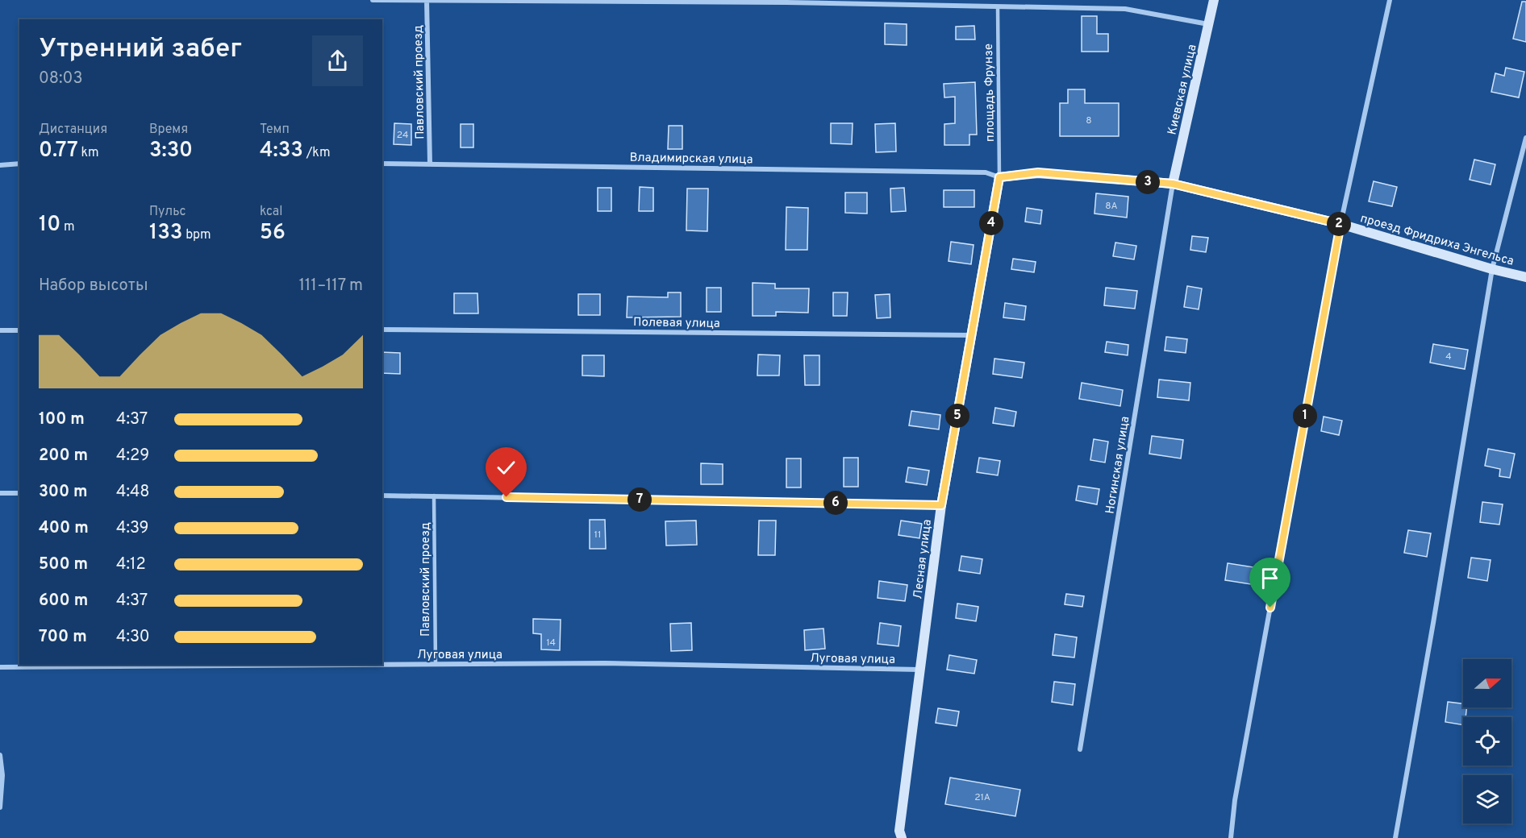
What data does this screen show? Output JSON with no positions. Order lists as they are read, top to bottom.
{
  "streets": {
    "street": [
      "Павловский проезд",
      "Киевская улица",
      "Владимирская улица",
      "проезд Фридриха Энгельса",
      "Полевая улица",
      "Ногинская улица",
      "Лесная улица",
      "Луговая улица"
    ],
    "lane": ["площадь Фрунзе"]
  },
  "crossings": [
    ["Павловский проезд", "Владимирская улица"],
    ["Павловский проезд", "Луговая улица"],
    ["Киевская улица", "проезд Фридриха Энгельса"],
    ["Киевская улица", "Ногинская улица"],
    ["площадь Фрунзе", "Владимирская улица"],
    ["площадь Фрунзе", "проезд Фридриха Энгельса"],
    ["площадь Фрунзе", "Лесная улица"],
    ["Владимирская улица", "проезд Фридриха Энгельса"],
    ["Владимирская улица", "Лесная улица"],
    ["проезд Фридриха Энгельса", "Ногинская улица"],
    ["проезд Фридриха Энгельса", "Лесная улица"],
    ["Полевая улица", "Лесная улица"],
    ["Лесная улица", "Луговая улица"]
  ],
  "house_numbers": [
    "8",
    "24",
    "8А",
    "4",
    "11",
    "14",
    "21А"
  ],
  "north": "right",
  "page": {
    "heading": ["Утренний забег", "08:03"],
    "stats": [
      ["Дистанция", "0.77 km"],
      ["Время", "3:30"],
      ["Темп", "4:33 /km"],
      ["10 m"],
      ["Пульс", "133 bpm"],
      ["kcal", "56"]
    ],
    "pins": [
      "3",
      "4",
      "2",
      "1",
      "5",
      "7",
      "6"
    ],
    "chart": ["Набор высоты", "111–117 m"],
    "list": [
      {
        "name": "100 m",
        "note": "4:37"
      },
      {
        "name": "200 m",
        "note": "4:29"
      },
      {
        "name": "300 m",
        "note": "4:48"
      },
      {
        "name": "400 m",
        "note": "4:39"
      },
      {
        "name": "500 m",
        "note": "4:12"
      },
      {
        "name": "600 m",
        "note": "4:37"
      },
      {
        "name": "700 m",
        "note": "4:30"
      }
    ]
  }
}
